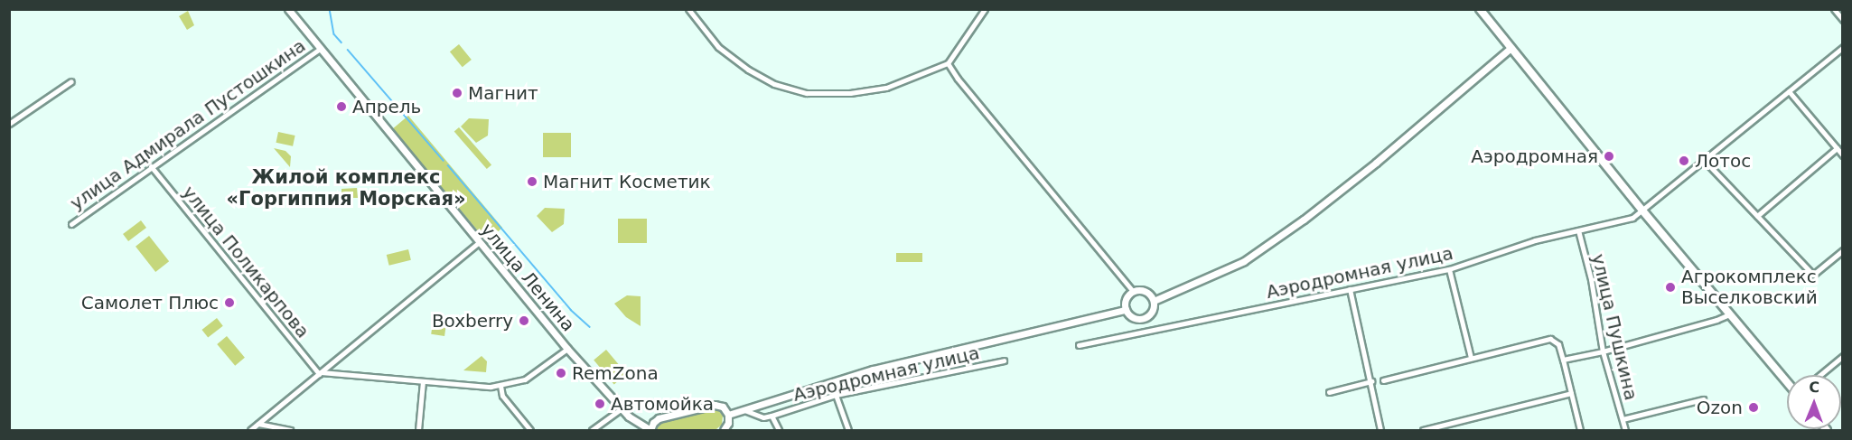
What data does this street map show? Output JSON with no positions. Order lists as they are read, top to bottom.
{
  "streets": {
    "street": [
      "улица Адмирала Пустошкина",
      "улица Поликарпова",
      "Аэродромная улица",
      "улица Ленина",
      "улица Пушкина"
    ]
  },
  "crossings": [
    ["улица Адмирала Пустошкина", "улица Поликарпова"],
    ["улица Адмирала Пустошкина", "улица Ленина"],
    ["Аэродромная улица", "улица Пушкина"]
  ],
  "districts": ["Жилой комплекс «Горгиппия Морская»"],
  "places": [
    "Магнит",
    "Апрель",
    "Аэродромная",
    "Лотос",
    "Магнит Косметик",
    "Агрокомплекс Выселковский",
    "Самолет Плюс",
    "Boxberry",
    "RemZona",
    "Автомойка",
    "Ozon"
  ],
  "north": "top"
}
